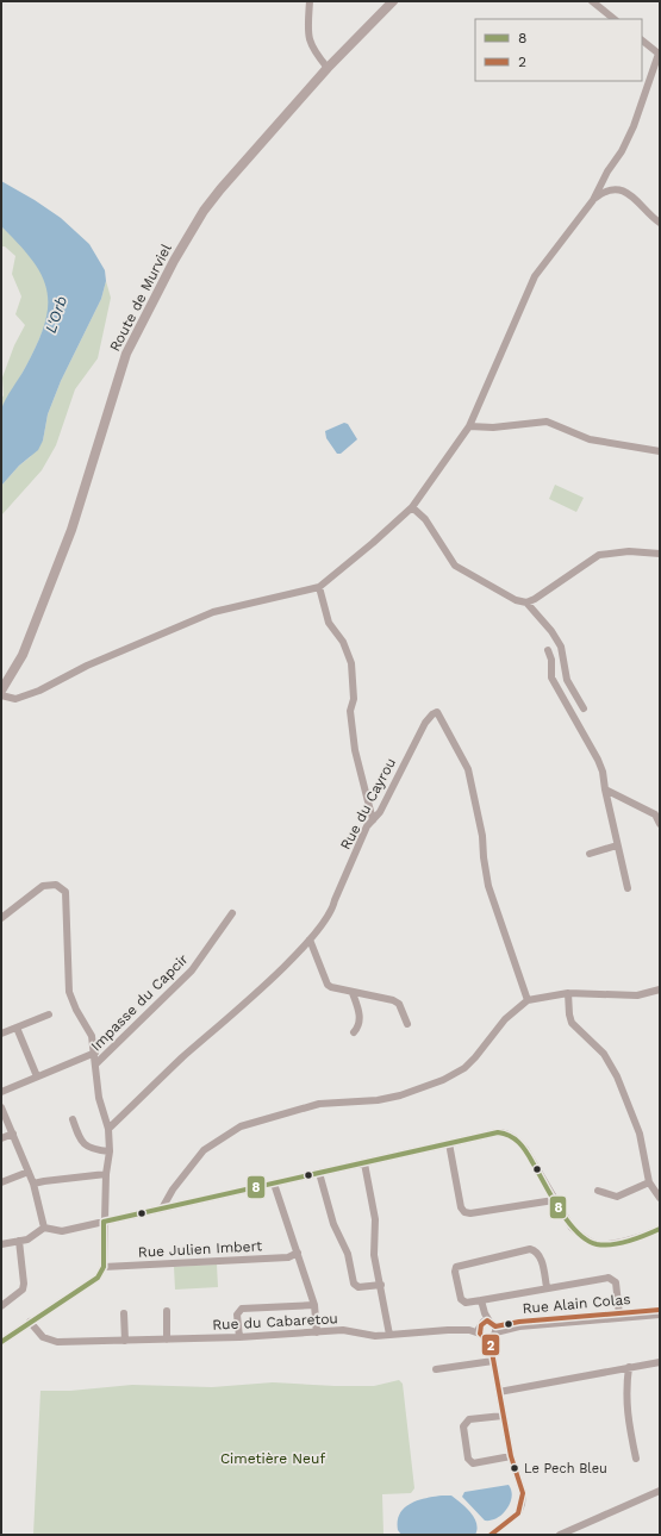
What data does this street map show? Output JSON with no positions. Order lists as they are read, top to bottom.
{
  "streets": {
    "main road": ["Route de Murviel"],
    "street": [
      "Rue du Cayrou",
      "Impasse du Capcir",
      "Rue Julien Imbert",
      "Rue Alain Colas",
      "Rue du Cabaretou"
    ]
  },
  "crossings": [
    ["Rue Alain Colas", "Rue du Cabaretou"]
  ],
  "water": ["L'Orb"],
  "parks": ["Cimetière Neuf"],
  "places": ["Le Pech Bleu"],
  "lines": ["transit line 8", "transit line 2"],
  "legend": ["8", "2"]
}
